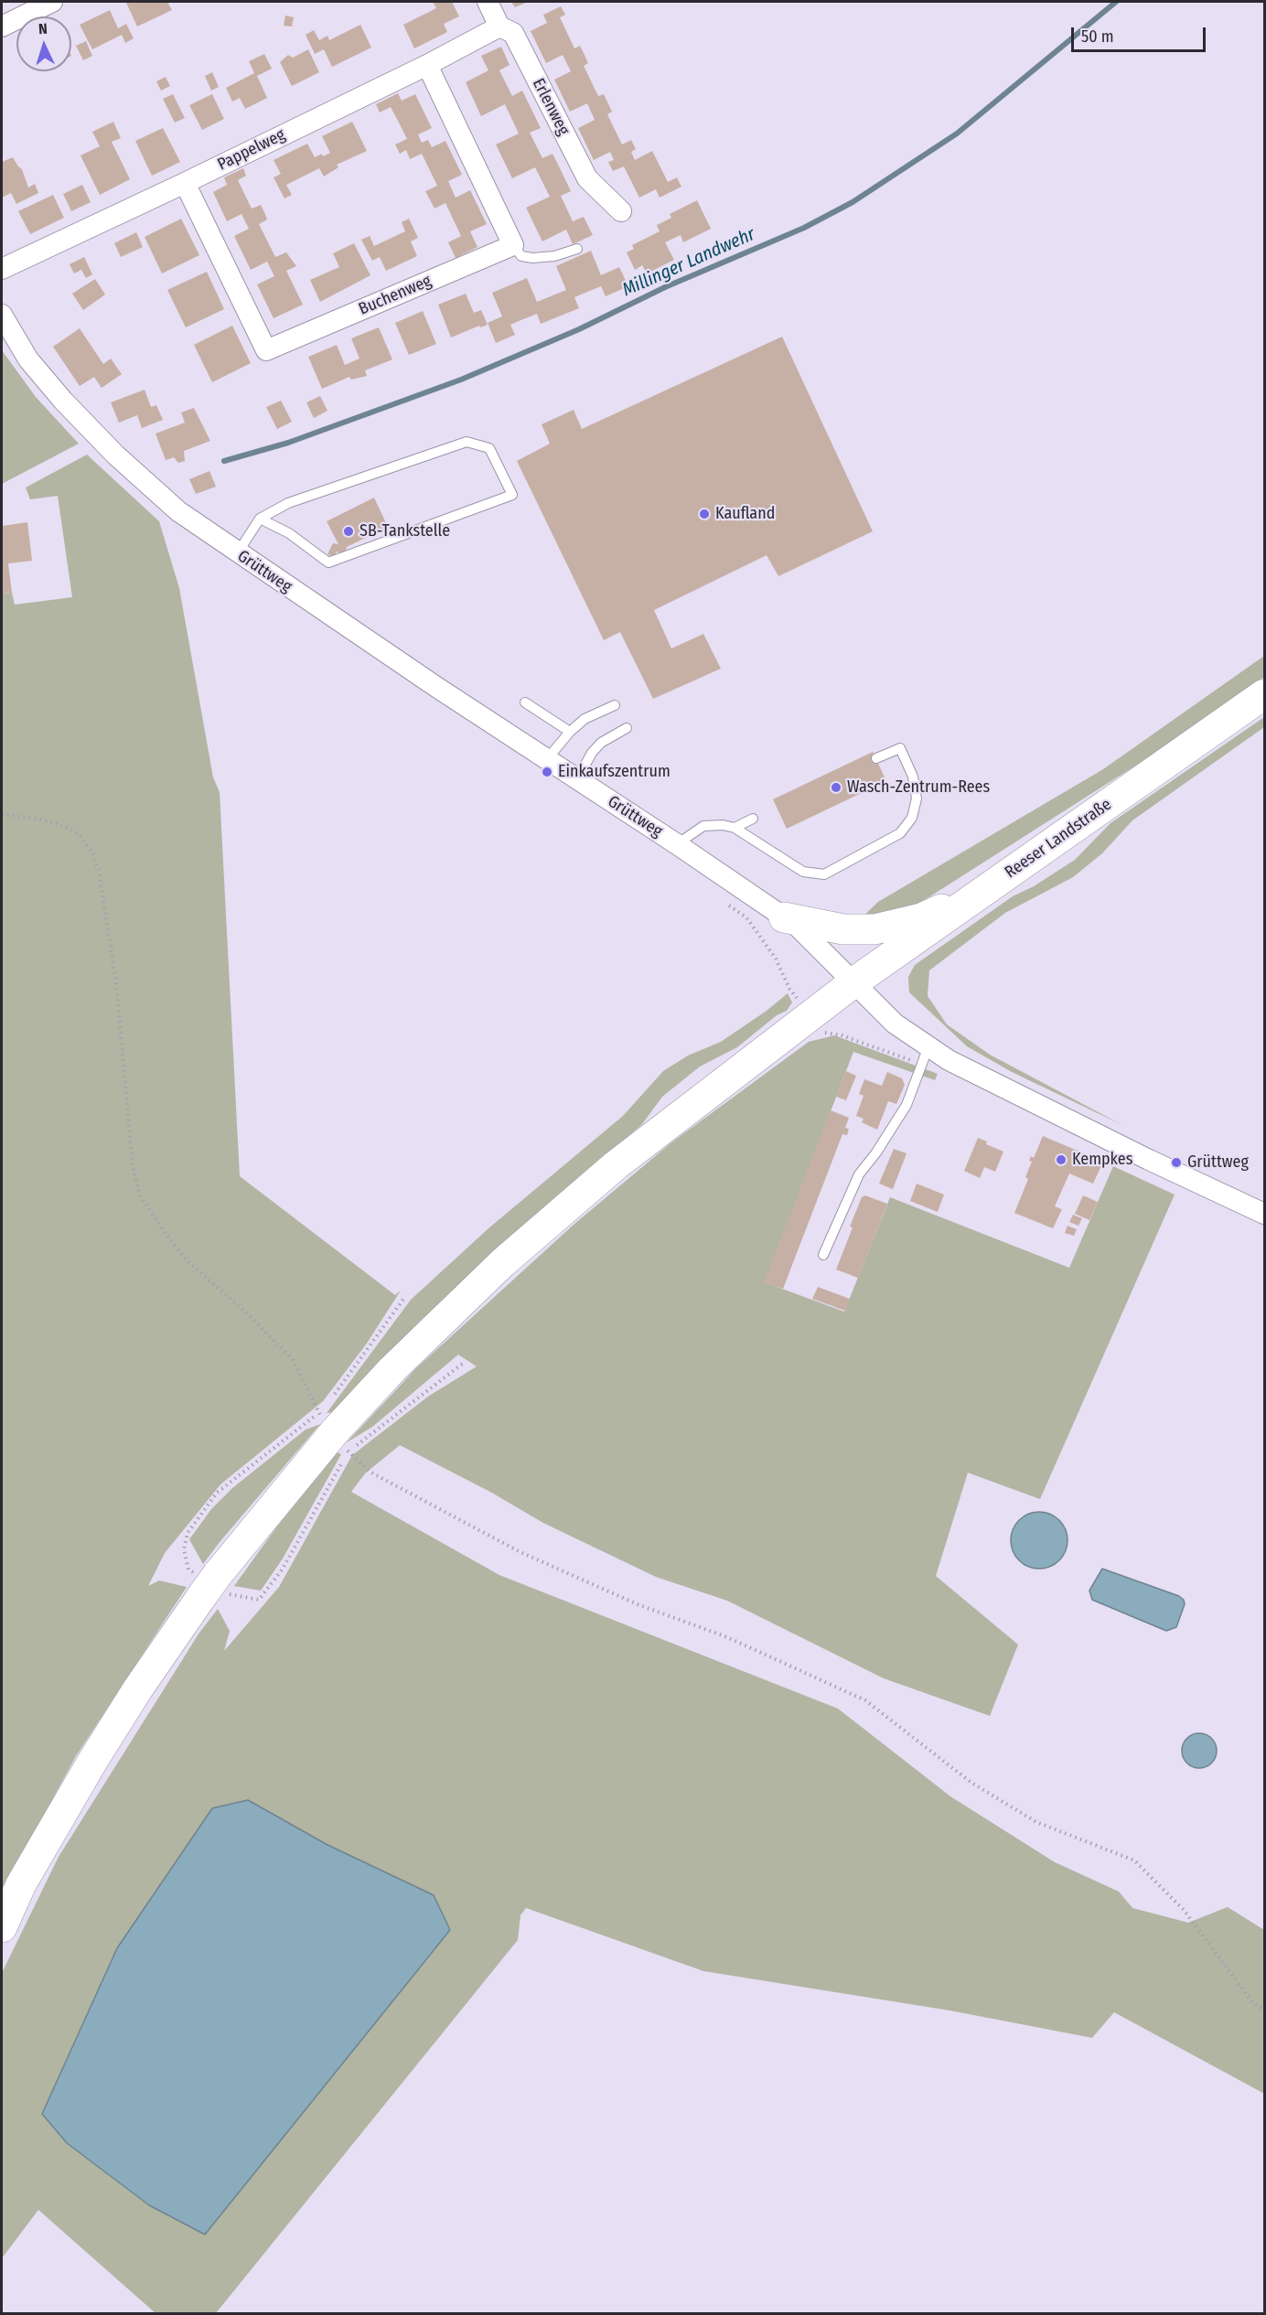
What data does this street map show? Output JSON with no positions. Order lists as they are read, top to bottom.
{
  "streets": {
    "main road": ["Reeser Landstraße"],
    "street": [
      "Erlenweg",
      "Pappelweg",
      "Buchenweg",
      "Grüttweg"
    ]
  },
  "crossings": [
    ["Erlenweg", "Pappelweg"],
    ["Pappelweg", "Buchenweg"],
    ["Grüttweg", "Reeser Landstraße"]
  ],
  "water": ["Millinger Landwehr"],
  "places": [
    "Kaufland",
    "SB-Tankstelle",
    "Einkaufszentrum",
    "Wasch-Zentrum-Rees",
    "Kempkes",
    "Grüttweg"
  ],
  "scale_bar": "50 m",
  "north": "top"
}
